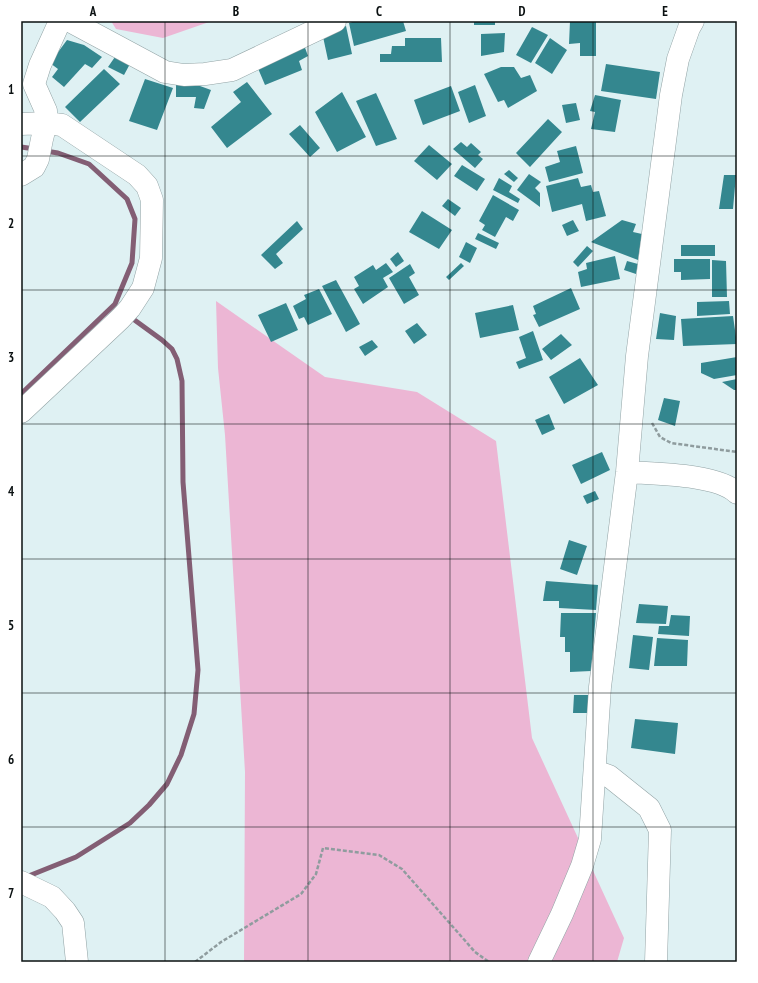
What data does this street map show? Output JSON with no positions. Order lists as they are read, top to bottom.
{
  "grid": {
    "columns": [
      "A",
      "B",
      "C",
      "D",
      "E"
    ],
    "rows": [
      "1",
      "2",
      "3",
      "4",
      "5",
      "6",
      "7"
    ]
  }
}
